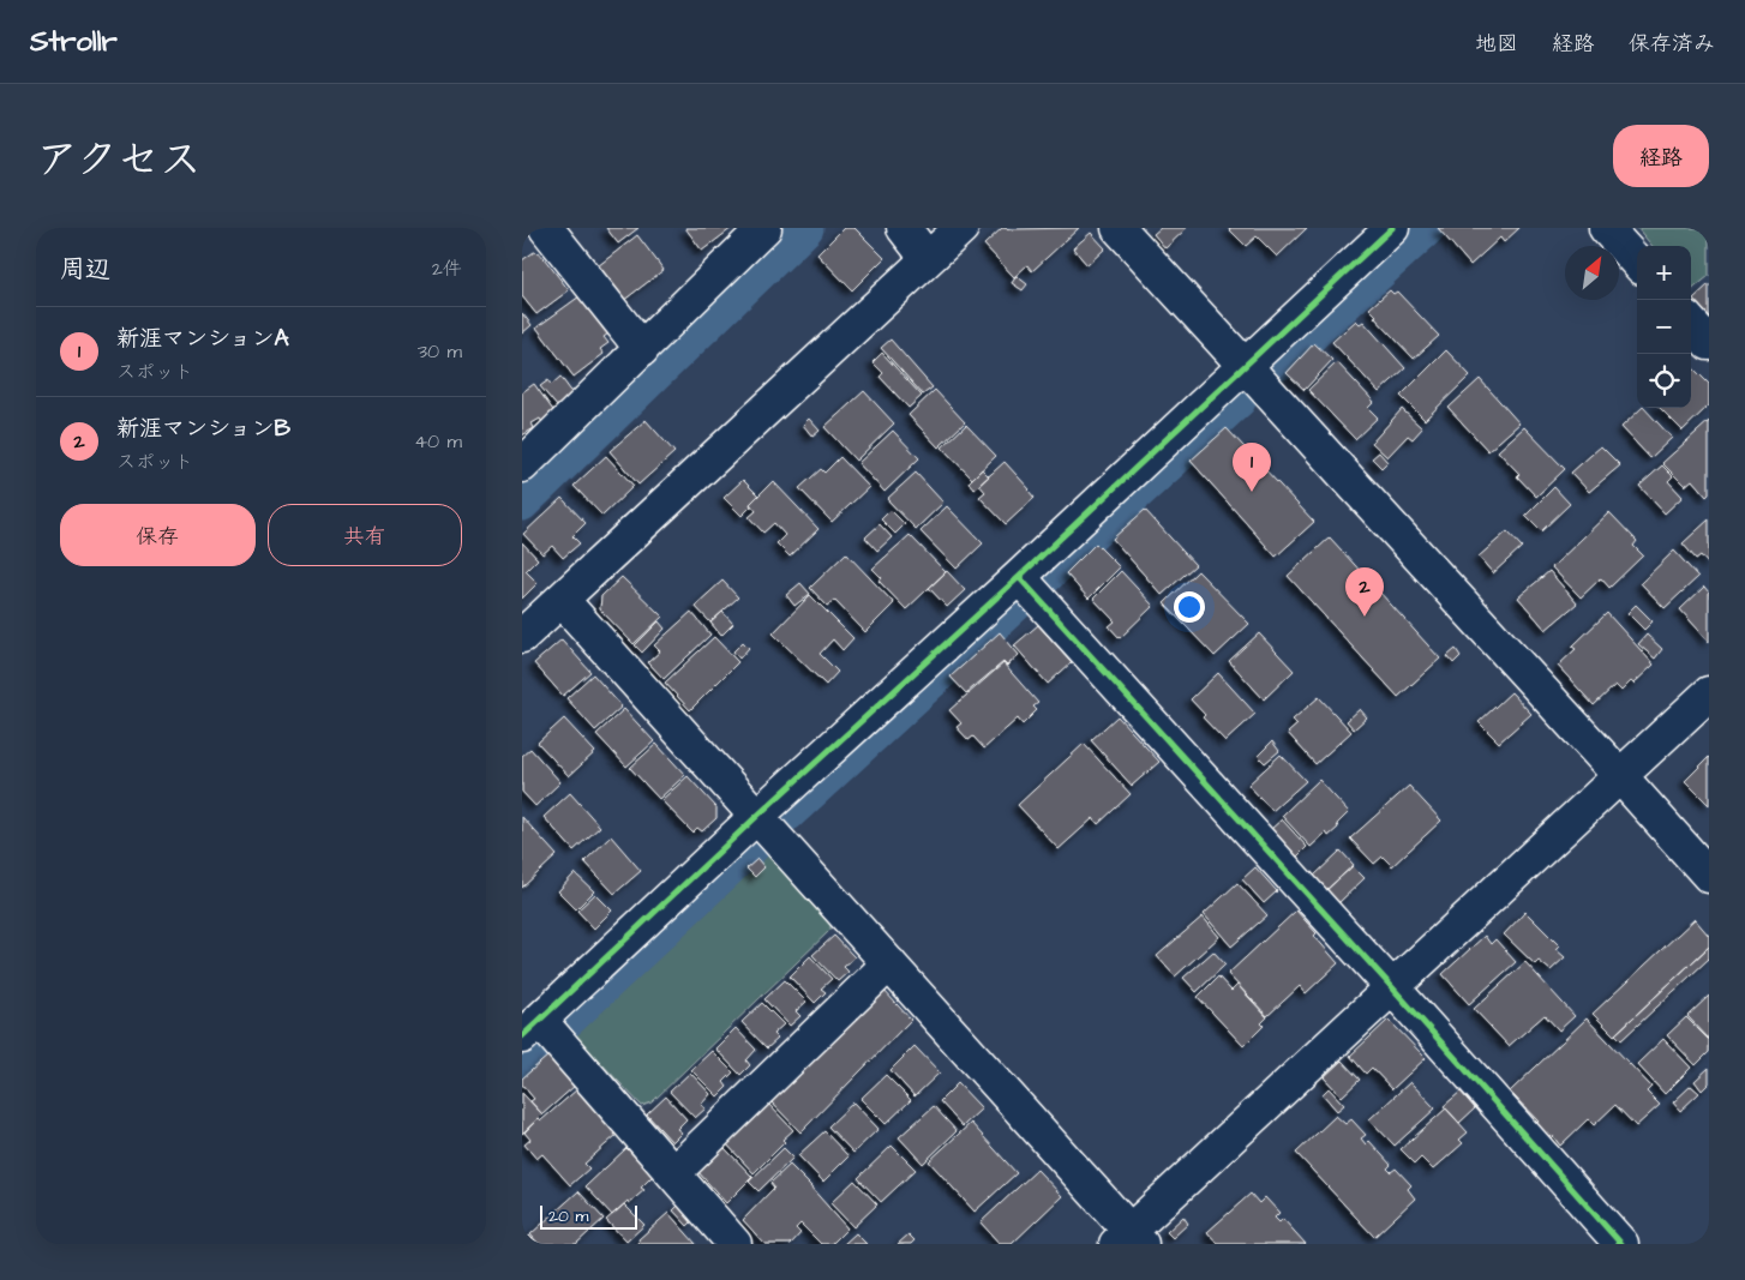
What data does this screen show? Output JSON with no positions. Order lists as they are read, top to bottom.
{
  "scale_bar": "20 m",
  "north": "top right",
  "page": {
    "header": "Strollr",
    "nav": ["地図", "経路", "保存済み"],
    "title": "アクセス",
    "buttons": [
      "経路",
      ["保存", "共有"]
    ],
    "heading": ["周辺", "2件"],
    "map_buttons": ["+", "−"],
    "list": [
      {
        "mark": "1",
        "name": "新涯マンションA",
        "note": "スポット",
        "value": "30 m"
      },
      {
        "mark": "2",
        "name": "新涯マンションB",
        "note": "スポット",
        "value": "40 m"
      }
    ],
    "pins": ["1", "2"],
    "scale": "20 m"
  }
}
